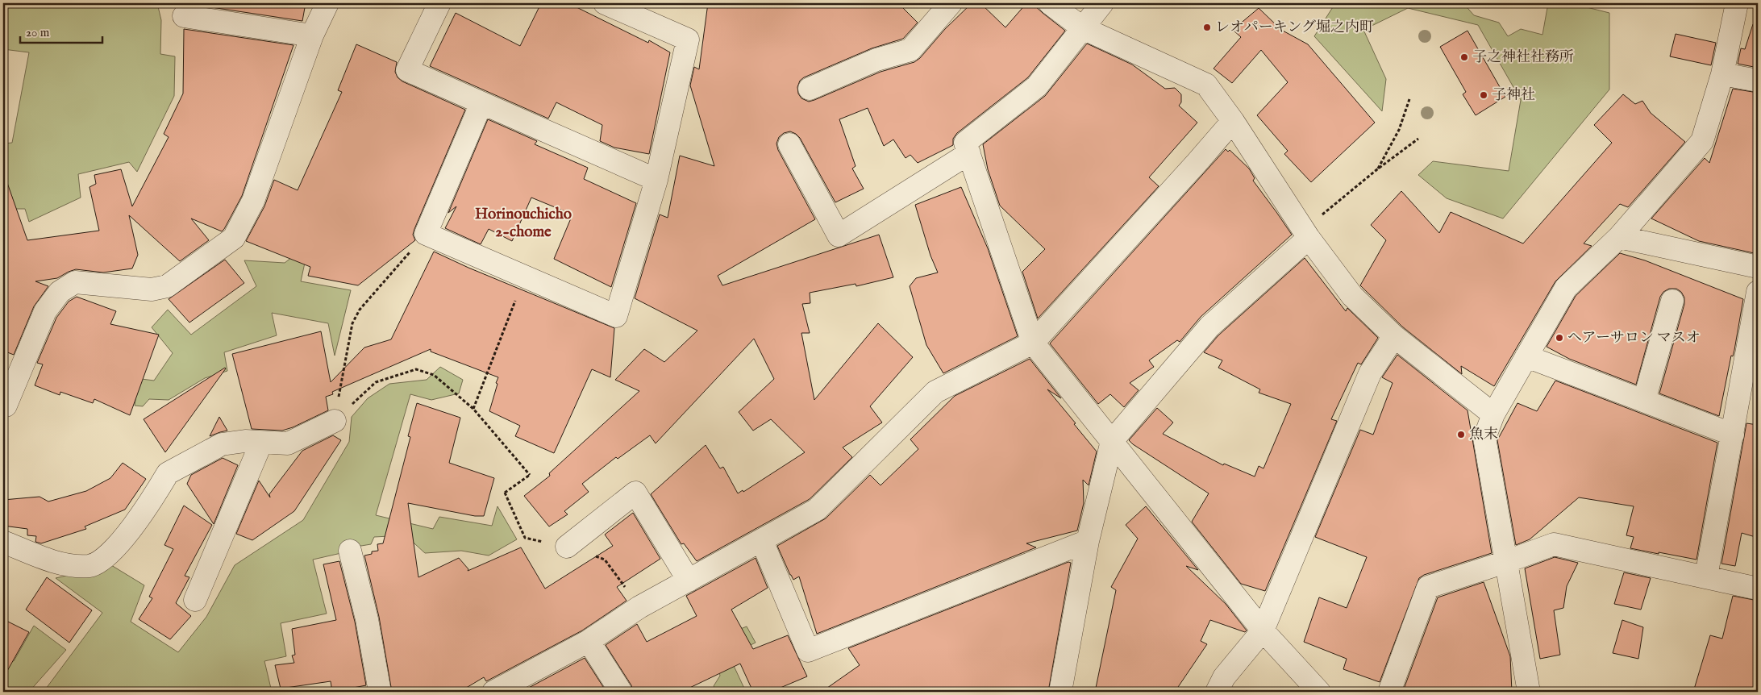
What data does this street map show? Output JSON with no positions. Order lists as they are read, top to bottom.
{
  "districts": ["Horinouchicho 2-chome"],
  "places": [
    "レオパーキング堀之内町",
    "子之神社社務所",
    "子神社",
    "ヘアーサロン マスオ",
    "魚末"
  ],
  "scale_bar": "20 m"
}
